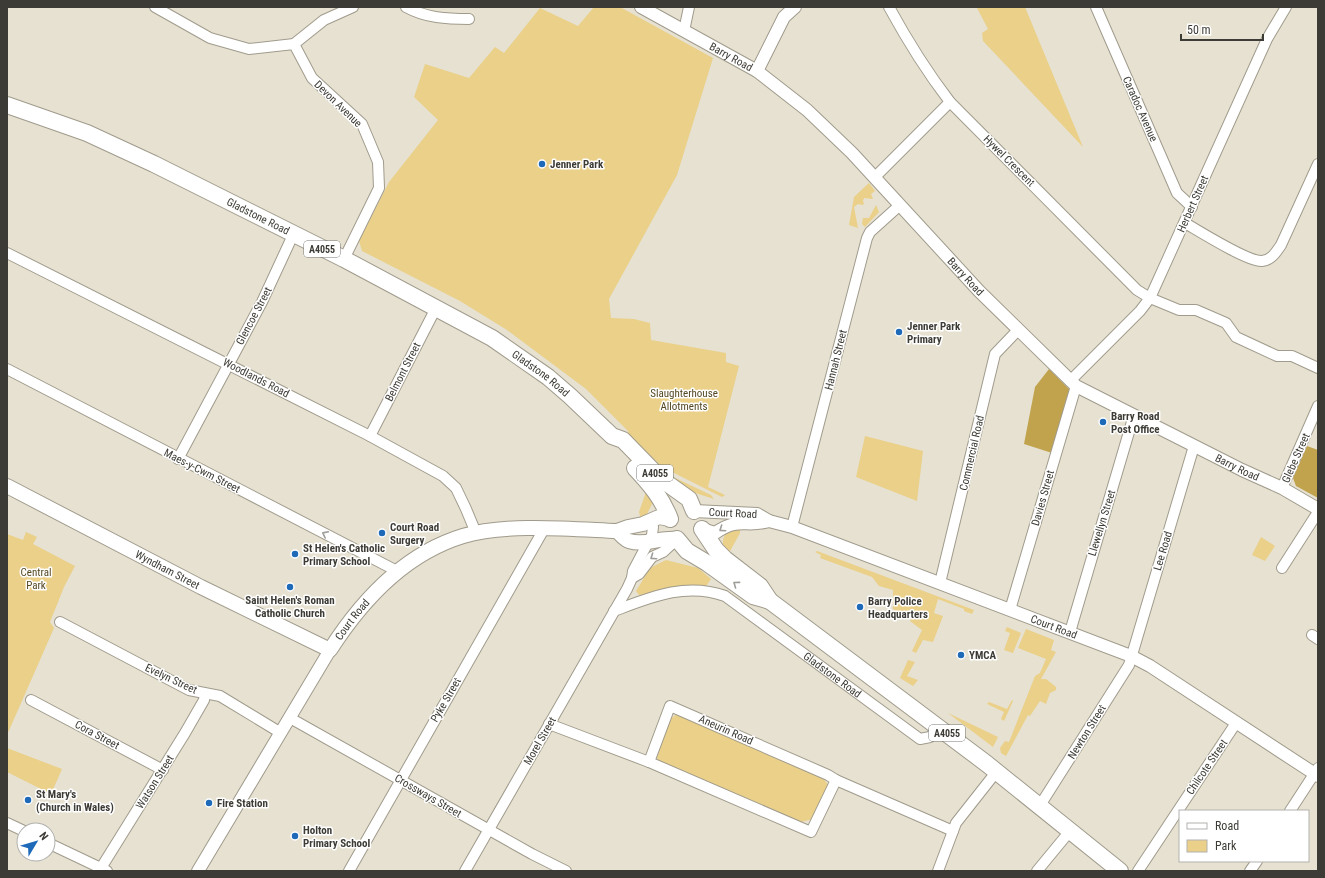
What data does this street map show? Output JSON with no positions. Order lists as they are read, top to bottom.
{
  "streets": {
    "main road": [
      "Gladstone Road",
      "A4055",
      "Court Road",
      "Wyndham Street"
    ],
    "street": [
      "Barry Road",
      "Devon Avenue",
      "Caradoc Avenue",
      "Hywel Crescent",
      "Herbert Street",
      "Glencoe Street",
      "Hannah Street",
      "Belmont Street",
      "Woodlands Road",
      "Commercial Road",
      "Glebe Street",
      "Maes-y-Cwm Street",
      "Davies Street",
      "Llewellyn Street",
      "Lee Road",
      "Evelyn Street",
      "Pyke Street",
      "Aneurin Road",
      "Newton Street",
      "Cora Street",
      "Morel Street",
      "Chilcote Street",
      "Watson Street",
      "Crossways Street"
    ]
  },
  "crossings": [
    ["Barry Road", "Herbert Street"],
    ["Barry Road", "Hannah Street"],
    ["Barry Road", "Commercial Road"],
    ["Barry Road", "Glebe Street"],
    ["Barry Road", "Davies Street"],
    ["Barry Road", "Llewellyn Street"],
    ["Barry Road", "Lee Road"],
    ["Devon Avenue", "Gladstone Road"],
    ["Caradoc Avenue", "Herbert Street"],
    ["Hywel Crescent", "Herbert Street"],
    ["Herbert Street", "Davies Street"],
    ["Gladstone Road", "Glencoe Street"],
    ["Gladstone Road", "Belmont Street"],
    ["Gladstone Road", "Court Road"],
    ["Gladstone Road", "Newton Street"],
    ["Gladstone Road", "Morel Street"],
    ["Glencoe Street", "Woodlands Road"],
    ["Glencoe Street", "Maes-y-Cwm Street"],
    ["Hannah Street", "Court Road"],
    ["Belmont Street", "Woodlands Road"],
    ["Woodlands Road", "Court Road"],
    ["Commercial Road", "Court Road"],
    ["Maes-y-Cwm Street", "Court Road"],
    ["Davies Street", "Court Road"],
    ["Court Road", "Llewellyn Street"],
    ["Court Road", "Lee Road"],
    ["Court Road", "Wyndham Street"],
    ["Court Road", "Evelyn Street"],
    ["Court Road", "Pyke Street"],
    ["Court Road", "Newton Street"],
    ["Court Road", "Morel Street"],
    ["Court Road", "Chilcote Street"],
    ["Court Road", "Crossways Street"],
    ["Lee Road", "Newton Street"],
    ["Evelyn Street", "Watson Street"],
    ["Pyke Street", "Crossways Street"],
    ["Cora Street", "Watson Street"],
    ["Morel Street", "Crossways Street"]
  ],
  "one_way": ["Maes-y-Cwm Street"],
  "parks": ["Slaughterhouse Allotments", "Central Park"],
  "places": [
    "Jenner Park",
    "Jenner Park Primary",
    "Barry Road Post Office",
    "Court Road Surgery",
    "St Helen's Catholic Primary School",
    "Saint Helen's Roman Catholic Church",
    "Barry Police Headquarters",
    "YMCA",
    "St Mary's (Church in Wales)",
    "Fire Station",
    "Holton Primary School"
  ],
  "legend": ["Road", "Park"],
  "scale_bar": "50 m",
  "north": "top right"
}
